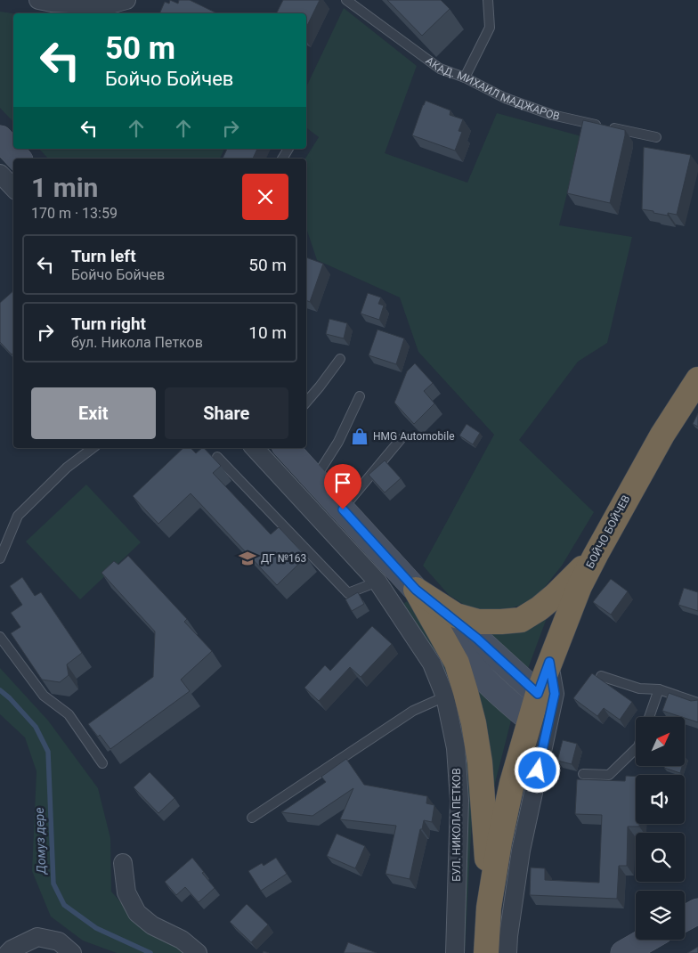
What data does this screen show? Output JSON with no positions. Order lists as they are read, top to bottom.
{
  "streets": {
    "highway": ["БОЙЧО БОЙЧЕВ"],
    "street": ["БУЛ. НИКОЛА ПЕТКОВ"],
    "lane": ["АКАД. МИХАИЛ МАДЖАРОВ"]
  },
  "water": ["Домуз дере"],
  "places": {
    "shop": ["HMG Automobile"],
    "school or university": ["ДГ №163"]
  },
  "north": "top right",
  "page": {
    "turn": ["50 m", "Бойчо Бойчев"],
    "heading": ["1 min", "170 m · 13:59"],
    "list": [
      {
        "name": "Turn left",
        "note": "Бойчо Бойчев",
        "value": "50 m"
      },
      {
        "name": "Turn right",
        "note": "бул. Никола Петков",
        "value": "10 m"
      }
    ],
    "buttons": ["Exit", "Share"]
  }
}
